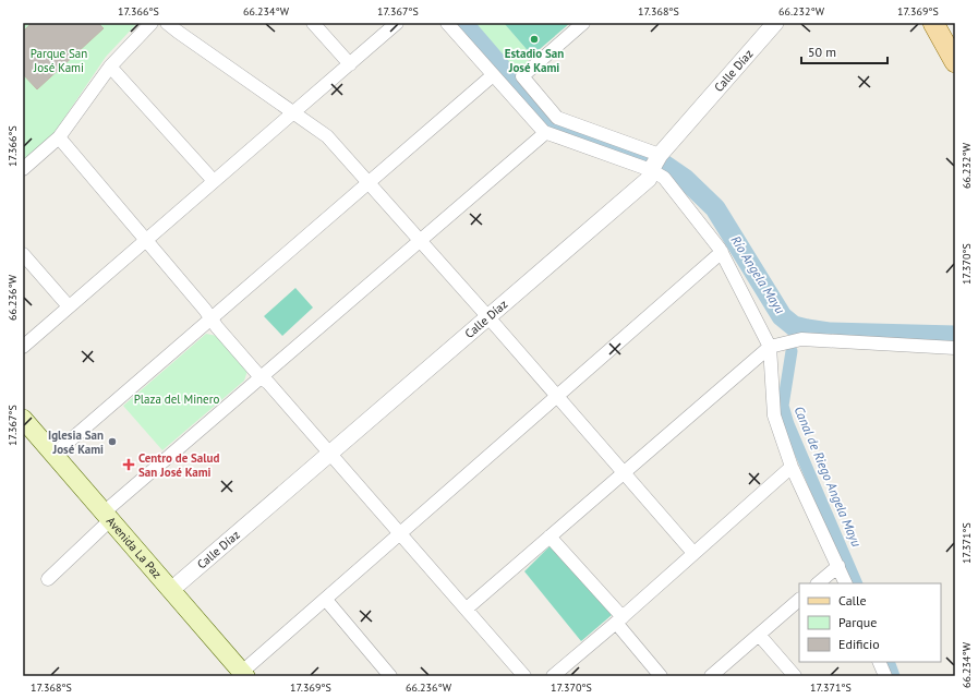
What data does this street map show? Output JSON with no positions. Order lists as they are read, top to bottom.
{
  "streets": {
    "main road": ["Avenida La Paz"],
    "street": ["Calle Díaz"]
  },
  "crossings": [
    ["Calle Díaz", "Avenida La Paz"]
  ],
  "water": ["Río Angela Mayu", "Canal de Riego Angela Mayu"],
  "parks": ["Parque San José Kami", "Plaza del Minero"],
  "places": {
    "other": ["Estadio San José Kami", "Iglesia San José Kami"],
    "health": ["Centro de Salud San José Kami"]
  },
  "legend": ["Calle", "Parque", "Edificio"],
  "scale_bar": "50 m",
  "coordinates": [
    "17.366°S",
    "66.234°W",
    "17.367°S",
    "17.368°S",
    "66.232°W",
    "17.369°S",
    "17.370°S",
    "66.236°W",
    "17.371°S"
  ]
}
